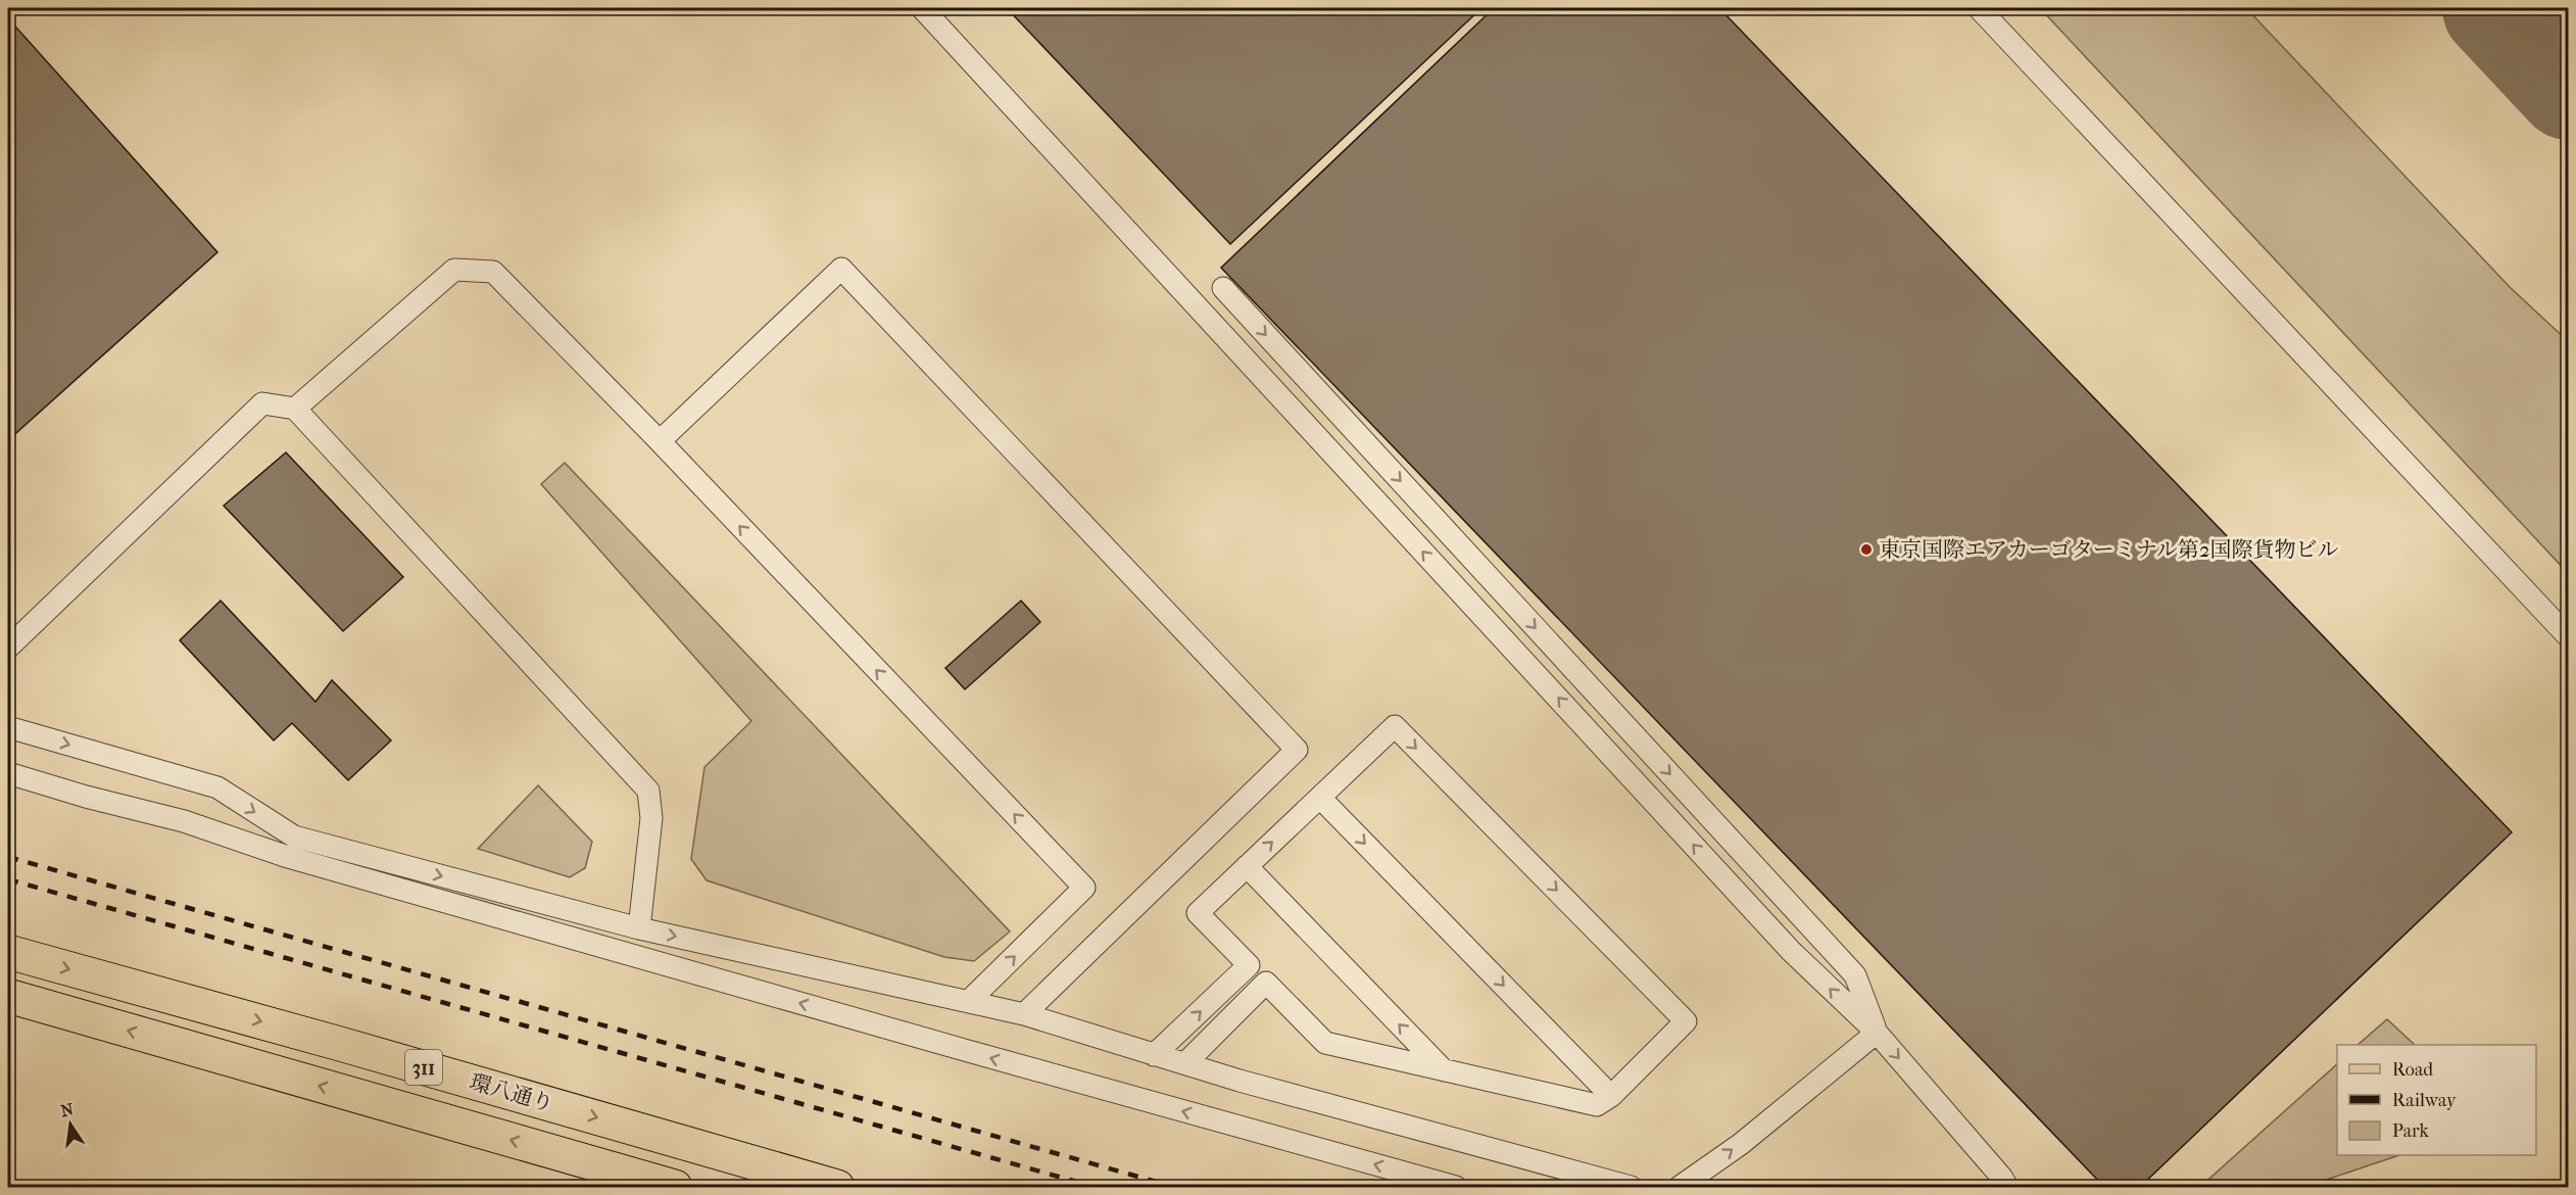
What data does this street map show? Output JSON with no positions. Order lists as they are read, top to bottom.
{
  "streets": {
    "main road": ["311", "環八通り"]
  },
  "places": ["東京国際エアカーゴターミナル第2国際貨物ビル"],
  "legend": ["Road", "Railway", "Park"],
  "north": "top"
}
